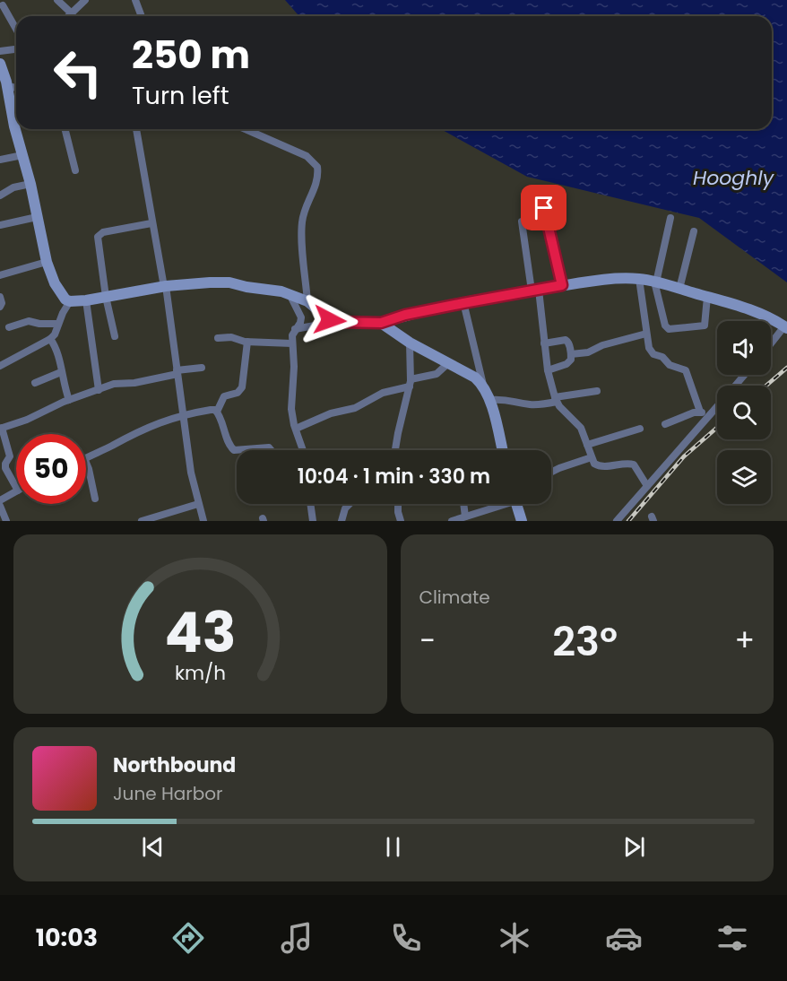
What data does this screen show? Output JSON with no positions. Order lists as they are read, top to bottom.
{
  "water": ["Hooghly"],
  "page": {
    "turn": ["250 m", "Turn left"],
    "limit": "50",
    "trip": "10:04 · 1 min · 330 m",
    "tile": "Climate",
    "heat": ["−", "23°", "+"],
    "song": ["Northbound", "June Harbor"],
    "tabs": "10:03",
    "gauge": ["43", "km/h"]
  }
}
